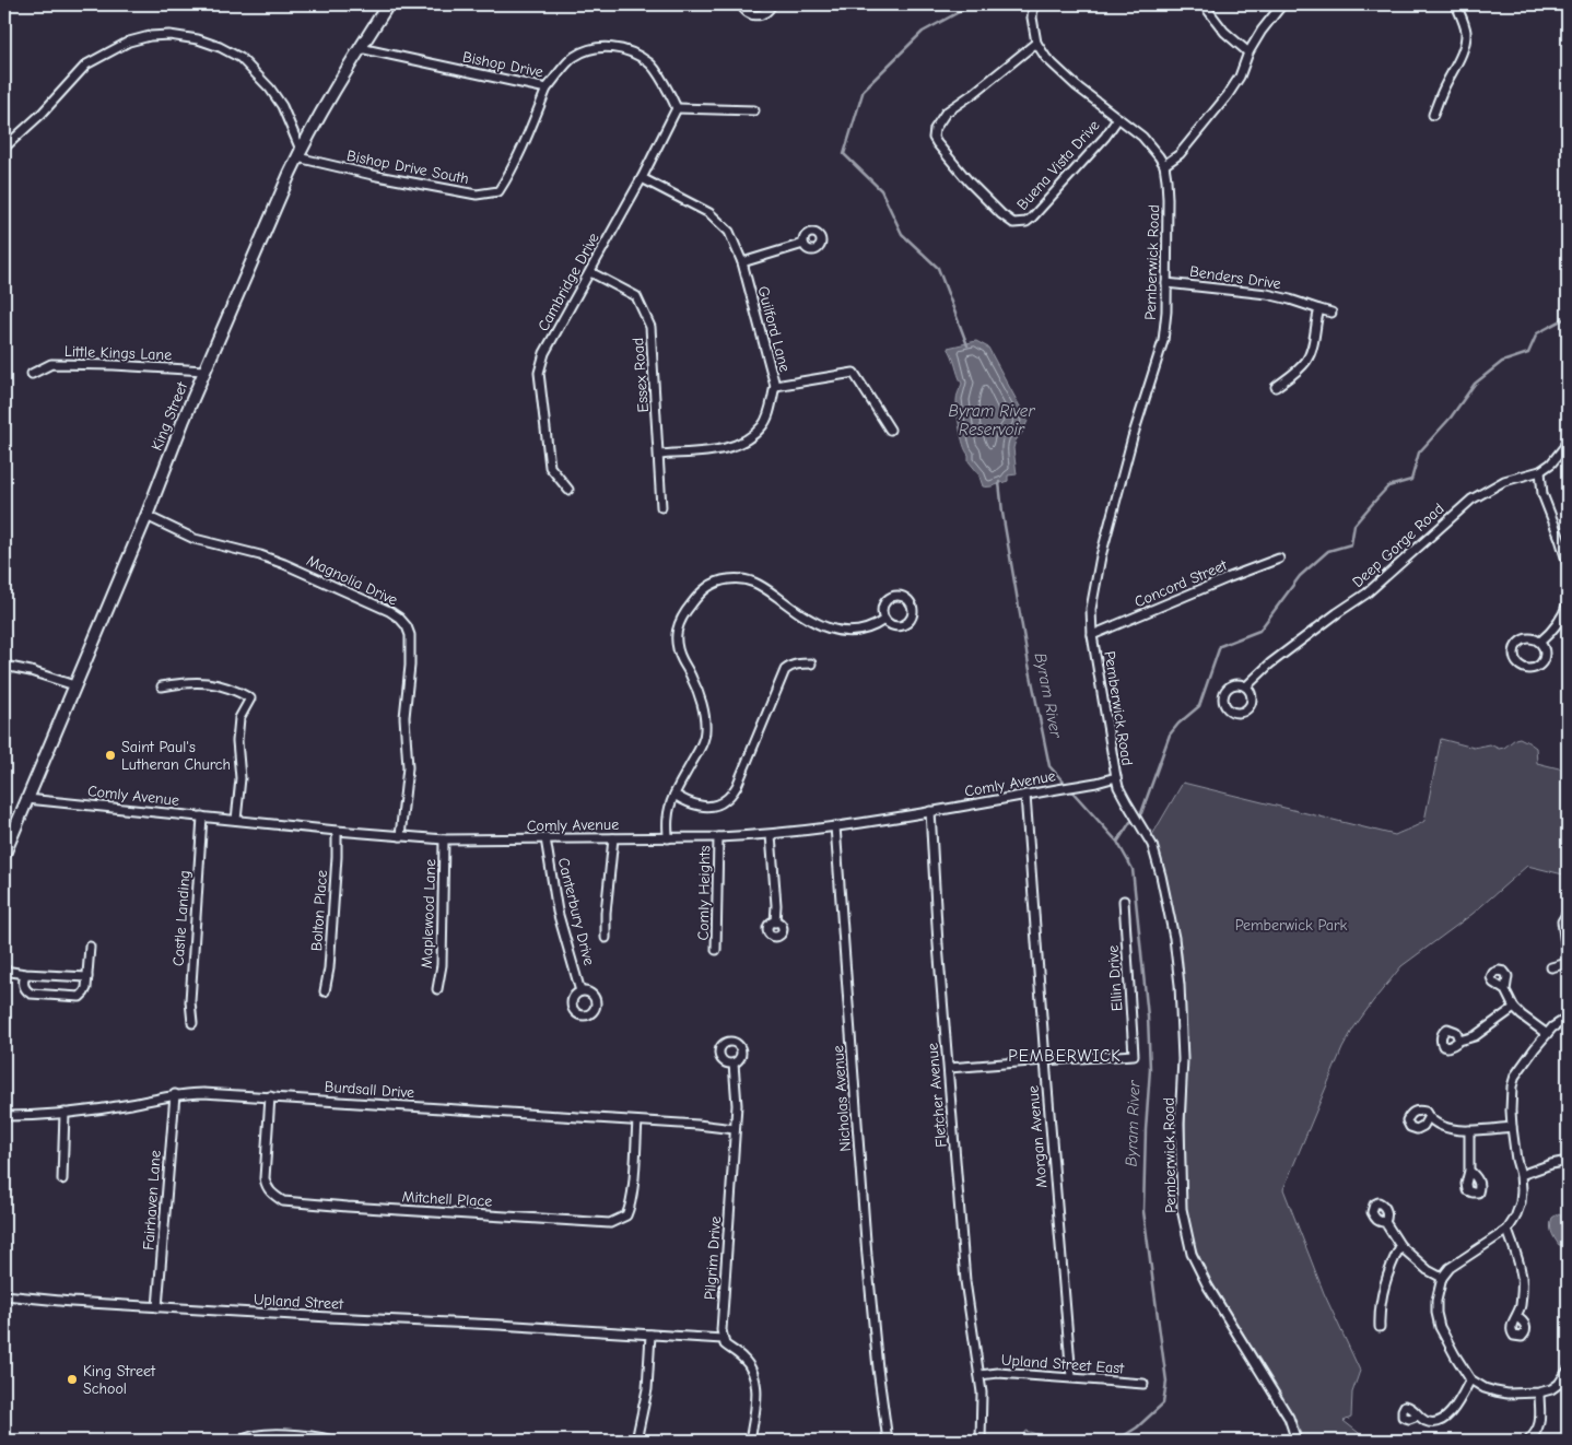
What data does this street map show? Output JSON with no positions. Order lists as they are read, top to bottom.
{
  "streets": {
    "main road": ["King Street"],
    "street": [
      "Bishop Drive",
      "Buena Vista Drive",
      "Bishop Drive South",
      "Pemberwick Road",
      "Benders Drive",
      "Cambridge Drive",
      "Guilford Lane",
      "Little Kings Lane",
      "Essex Road",
      "Deep Gorge Road",
      "Magnolia Drive",
      "Concord Street",
      "Comly Avenue",
      "Comly Heights",
      "Bolton Place",
      "Canterbury Drive",
      "Maplewood Lane",
      "Castle Landing",
      "Ellin Drive",
      "Burdsall Drive",
      "Fletcher Avenue",
      "Nicholas Avenue",
      "Morgan Avenue",
      "Mitchell Place",
      "Fairhaven Lane",
      "Pilgrim Drive",
      "Upland Street",
      "Upland Street East"
    ]
  },
  "crossings": [
    ["Bishop Drive", "Bishop Drive South"],
    ["Bishop Drive", "Cambridge Drive"],
    ["Bishop Drive", "King Street"],
    ["Bishop Drive South", "King Street"],
    ["Pemberwick Road", "Benders Drive"],
    ["Pemberwick Road", "Concord Street"],
    ["Pemberwick Road", "Comly Avenue"],
    ["Cambridge Drive", "Guilford Lane"],
    ["Cambridge Drive", "Essex Road"],
    ["Guilford Lane", "Essex Road"],
    ["Little Kings Lane", "King Street"],
    ["King Street", "Magnolia Drive"],
    ["King Street", "Comly Avenue"],
    ["Magnolia Drive", "Comly Avenue"],
    ["Comly Avenue", "Comly Heights"],
    ["Comly Avenue", "Bolton Place"],
    ["Comly Avenue", "Canterbury Drive"],
    ["Comly Avenue", "Maplewood Lane"],
    ["Comly Avenue", "Castle Landing"],
    ["Comly Avenue", "Fletcher Avenue"],
    ["Comly Avenue", "Nicholas Avenue"],
    ["Comly Avenue", "Morgan Avenue"],
    ["Ellin Drive", "Morgan Avenue"],
    ["Burdsall Drive", "Mitchell Place"],
    ["Burdsall Drive", "Fairhaven Lane"],
    ["Burdsall Drive", "Pilgrim Drive"],
    ["Fletcher Avenue", "Upland Street East"],
    ["Morgan Avenue", "Upland Street East"],
    ["Fairhaven Lane", "Upland Street"],
    ["Pilgrim Drive", "Upland Street"]
  ],
  "districts": ["PEMBERWICK"],
  "water": ["Byram River Reservoir", "Byram River"],
  "parks": ["Pemberwick Park"],
  "places": ["Saint Paul's Lutheran Church", "King Street School"]
}
